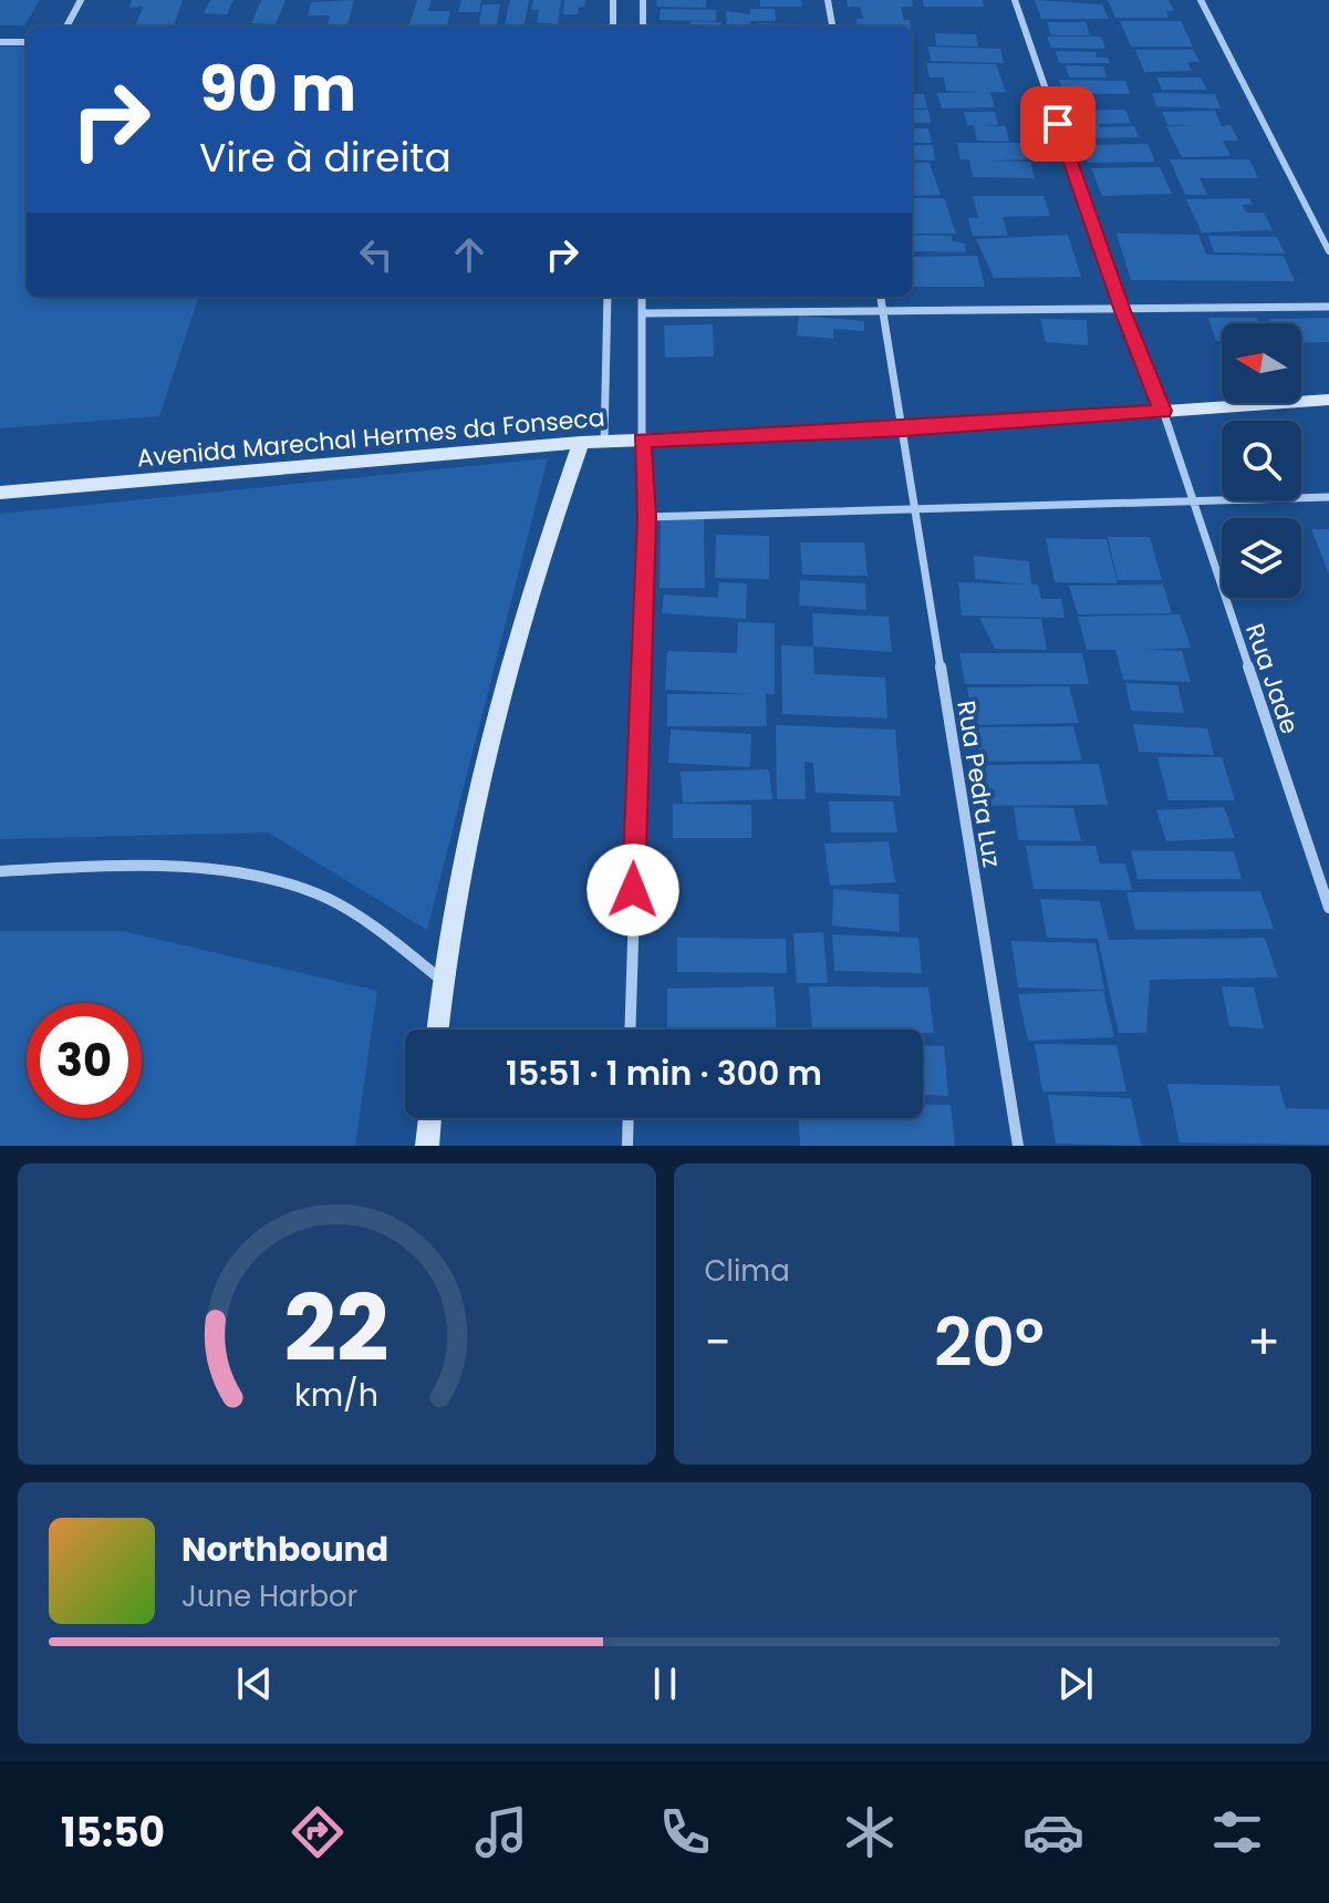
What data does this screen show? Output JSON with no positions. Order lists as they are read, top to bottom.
{
  "streets": {
    "main road": ["Avenida Marechal Hermes da Fonseca"],
    "street": ["Rua Jade", "Rua Pedra Luz"]
  },
  "crossings": [
    ["Avenida Marechal Hermes da Fonseca", "Rua Jade"],
    ["Avenida Marechal Hermes da Fonseca", "Rua Pedra Luz"]
  ],
  "north": "left",
  "page": {
    "turn": ["90 m", "Vire à direita"],
    "limit": "30",
    "trip": "15:51 · 1 min · 300 m",
    "tile": "Clima",
    "heat": ["−", "20°", "+"],
    "song": ["Northbound", "June Harbor"],
    "tabs": "15:50",
    "gauge": ["22", "km/h"]
  }
}
